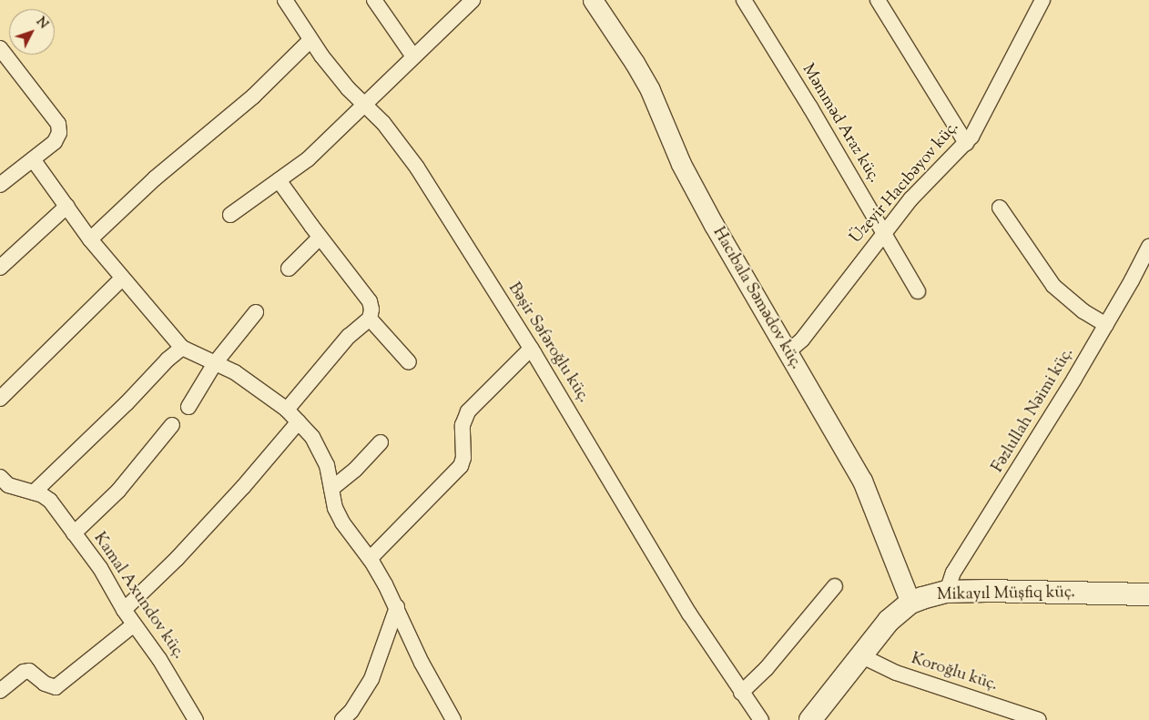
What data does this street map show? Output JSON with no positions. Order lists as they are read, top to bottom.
{
  "streets": {
    "main road": ["Mikayıl Müşfiq küç."],
    "street": [
      "Məmməd Araz küç.",
      "Üzeyir Hacıbəyov küç.",
      "Hacıbala Səmədov küç.",
      "Bəşir Səfəroğlu küç.",
      "Fəzlullah Nəimi küç.",
      "Kamal Axundov küç.",
      "Koroğlu küç."
    ]
  },
  "crossings": [
    ["Məmməd Araz küç.", "Üzeyir Hacıbəyov küç."],
    ["Üzeyir Hacıbəyov küç.", "Hacıbala Səmədov küç."],
    ["Hacıbala Səmədov küç.", "Mikayıl Müşfiq küç."],
    ["Fəzlullah Nəimi küç.", "Mikayıl Müşfiq küç."],
    ["Mikayıl Müşfiq küç.", "Koroğlu küç."]
  ],
  "north": "top right"
}
